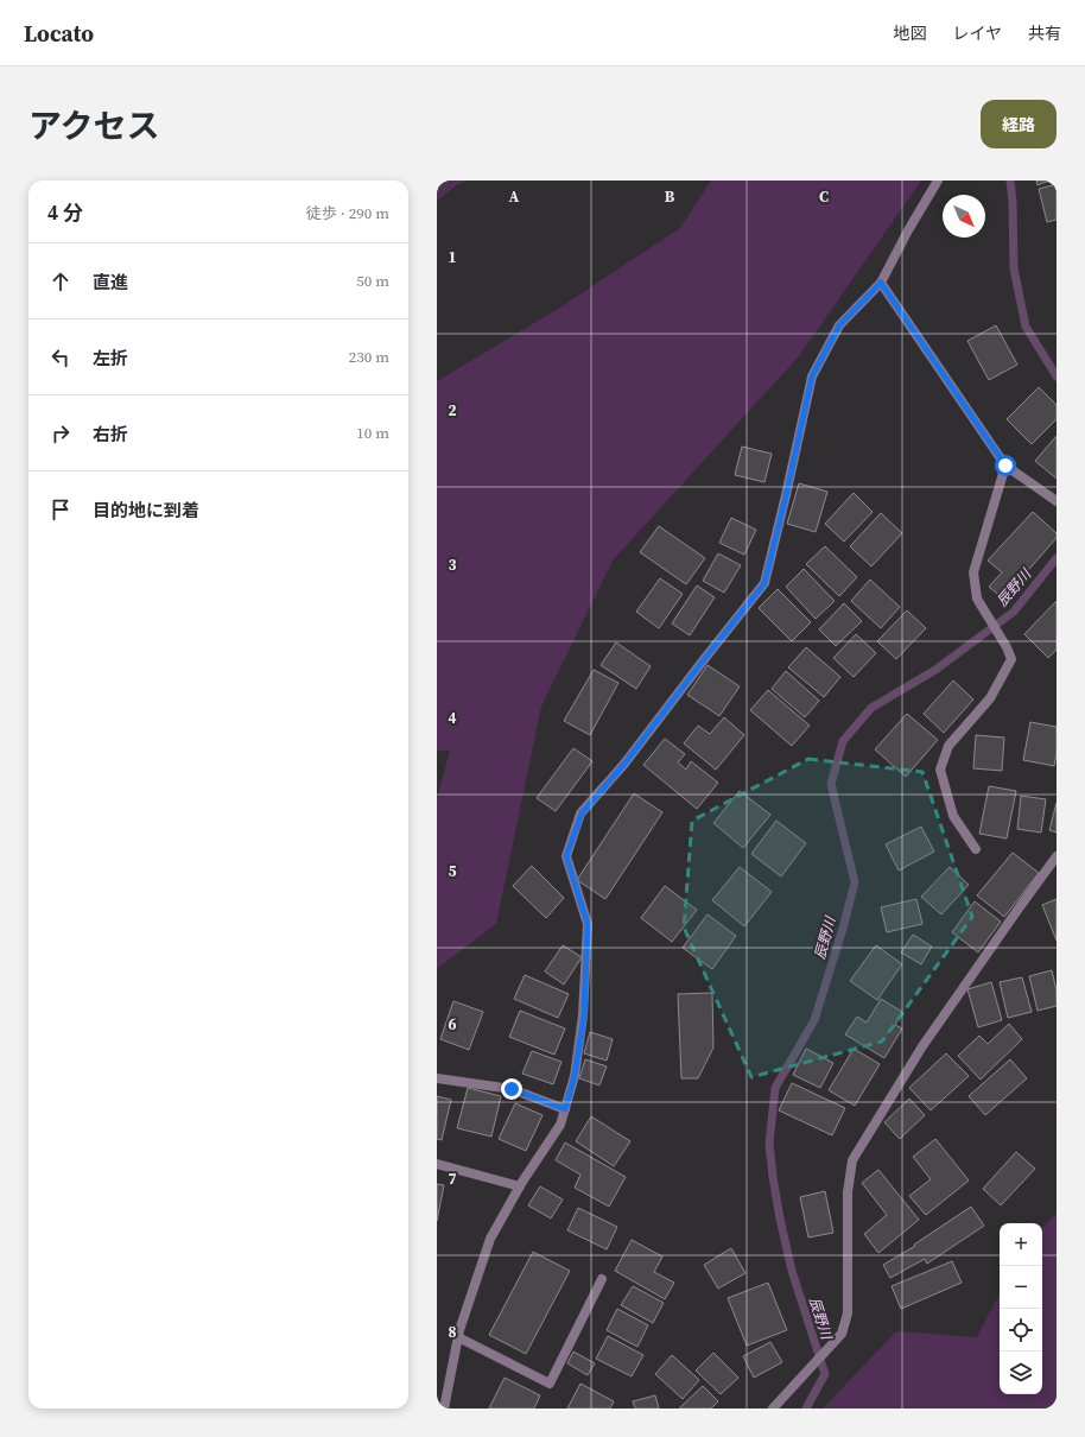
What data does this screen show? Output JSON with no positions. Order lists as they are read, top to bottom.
{
  "water": ["辰野川"],
  "north": "bottom right",
  "page": {
    "header": "Locato",
    "nav": ["地図", "レイヤ", "共有"],
    "title": "アクセス",
    "buttons": "経路",
    "heading": ["4 分", "徒歩 · 290 m"],
    "list": [
      ["直進", "50 m"],
      ["左折", "230 m"],
      ["右折", "10 m"],
      "目的地に到着"
    ],
    "map_buttons": ["+", "−"]
  },
  "grid": {
    "columns": ["A", "B", "C"],
    "rows": [
      "1",
      "2",
      "3",
      "4",
      "5",
      "6",
      "7",
      "8"
    ]
  }
}
